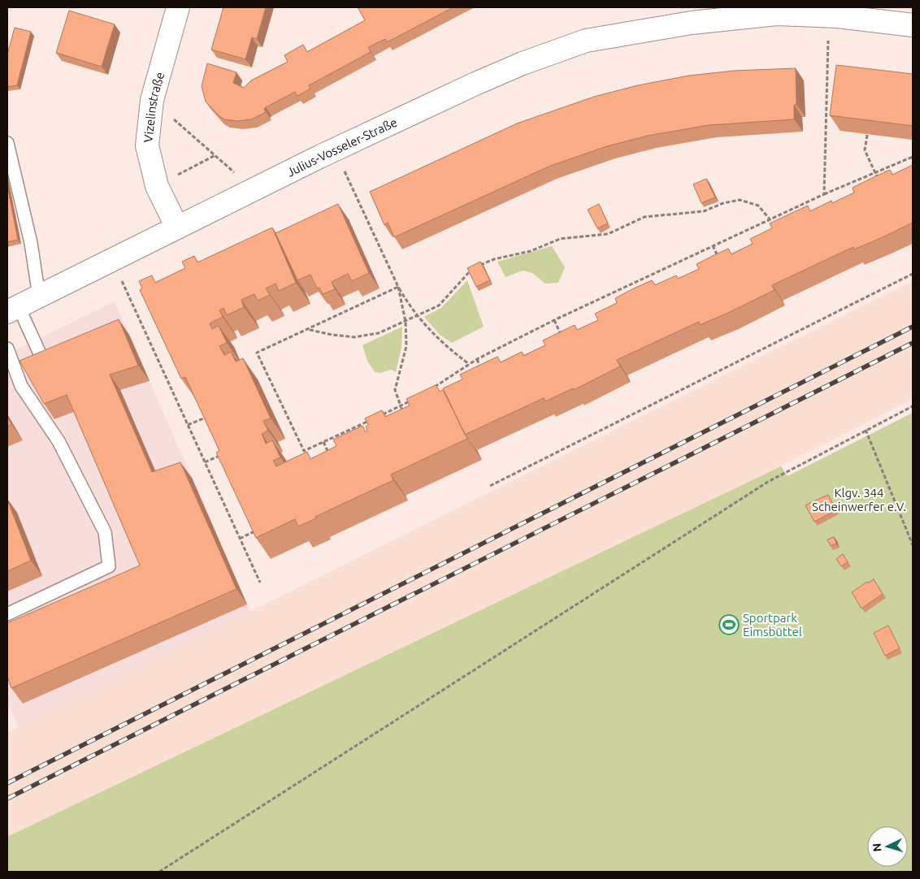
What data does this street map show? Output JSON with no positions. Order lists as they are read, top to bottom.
{
  "streets": {
    "street": ["Vizelinstraße", "Julius-Vosseler-Straße"]
  },
  "crossings": [
    ["Vizelinstraße", "Julius-Vosseler-Straße"]
  ],
  "parks": ["Klgv. 344 Scheinwerfer e.V."],
  "places": {
    "sports": ["Sportpark Eimsbüttel"]
  },
  "north": "left"
}
